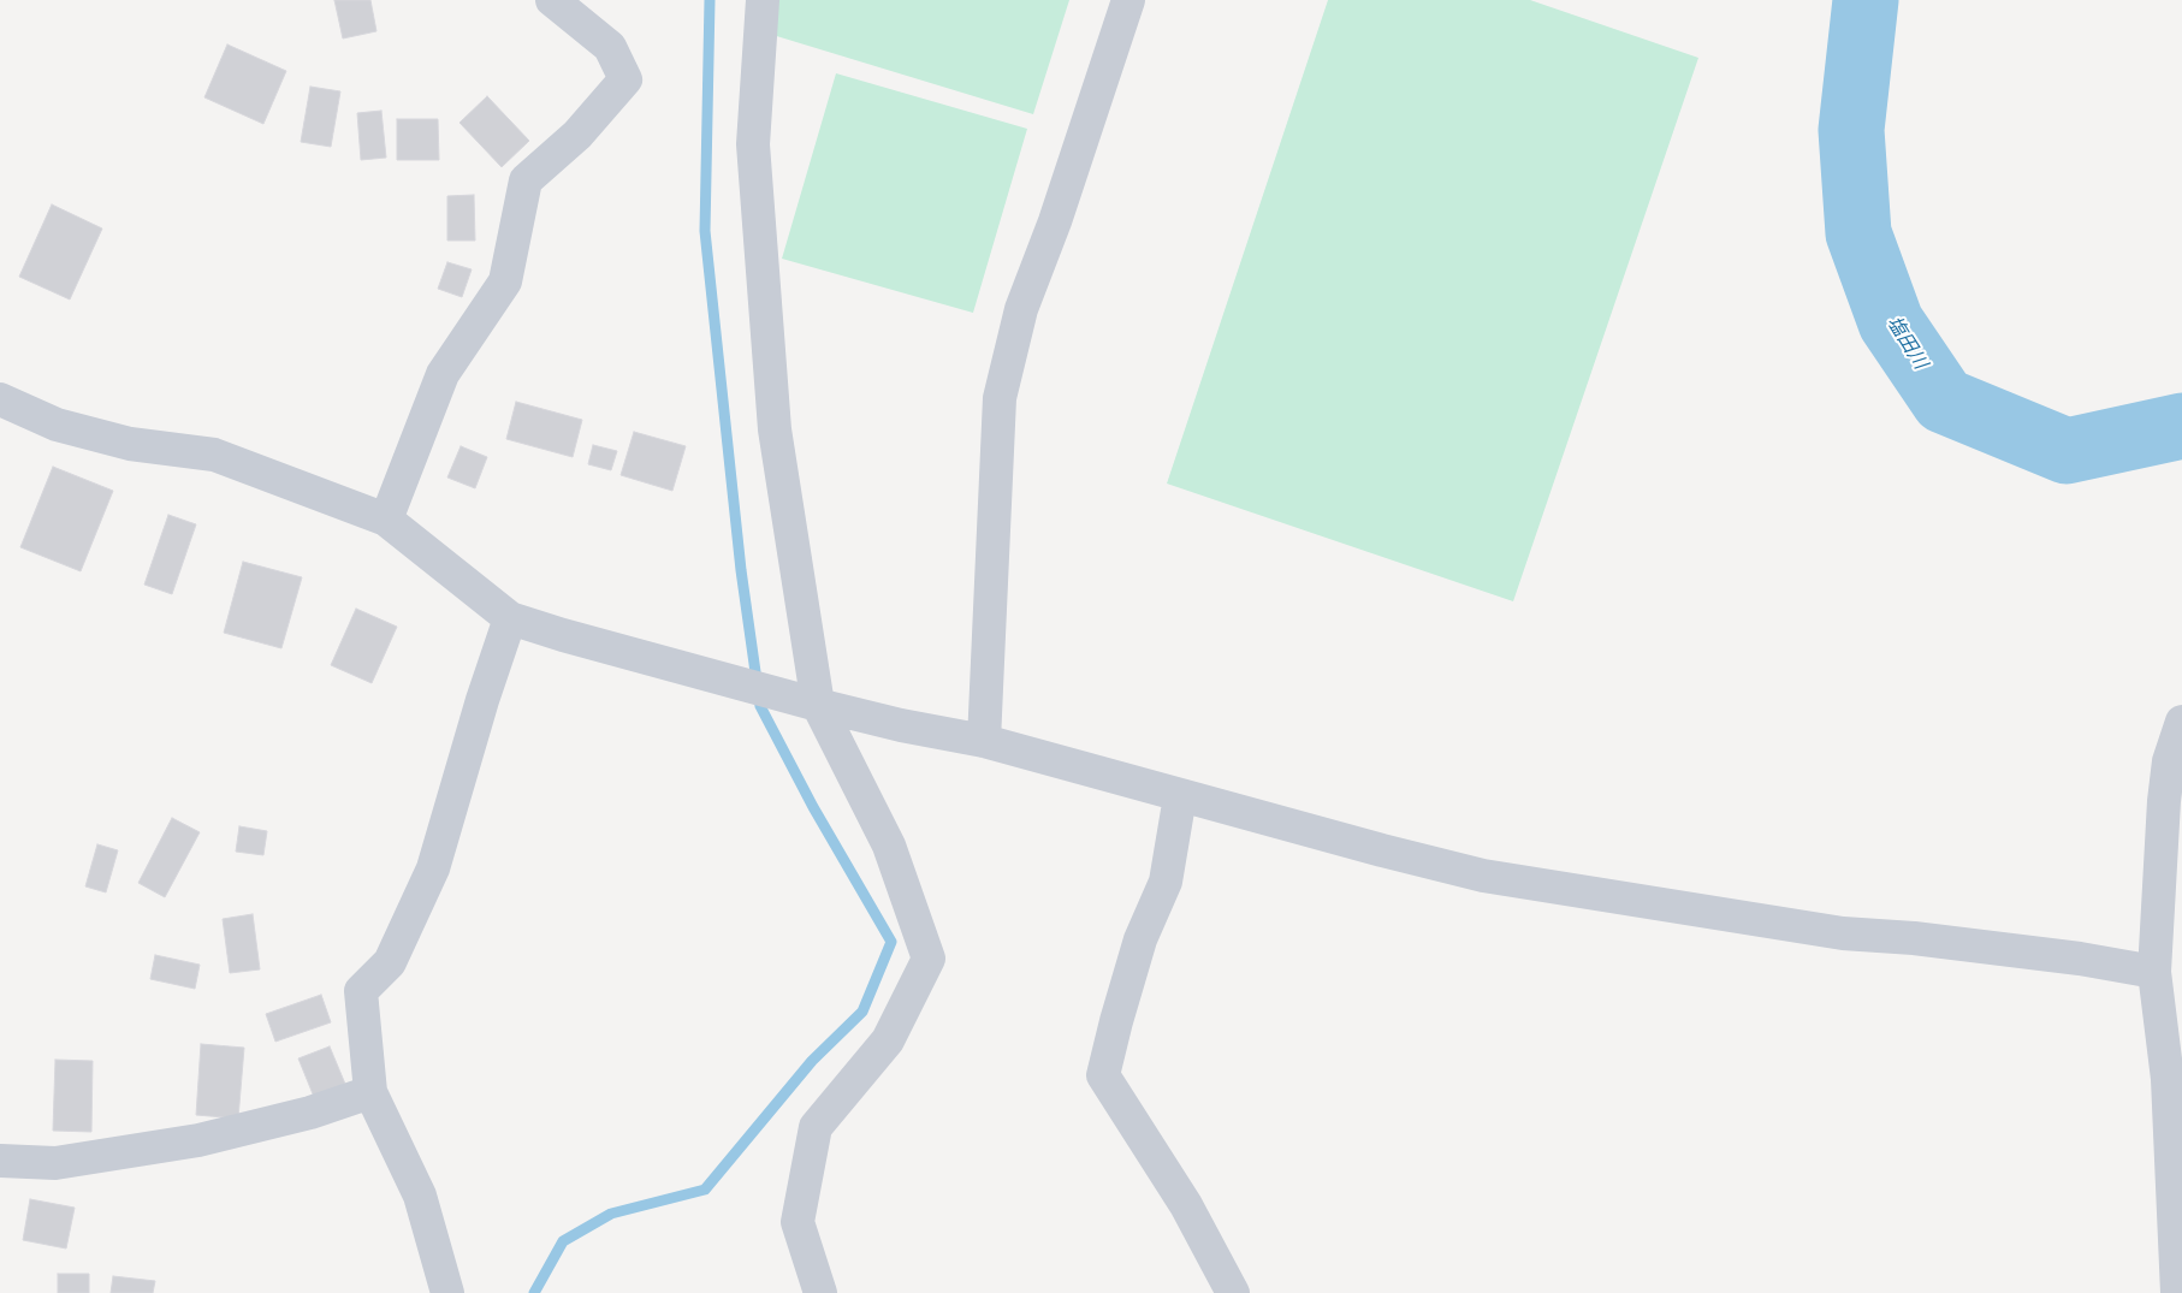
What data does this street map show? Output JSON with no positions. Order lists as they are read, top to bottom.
{
  "water": ["塩田川"]
}
